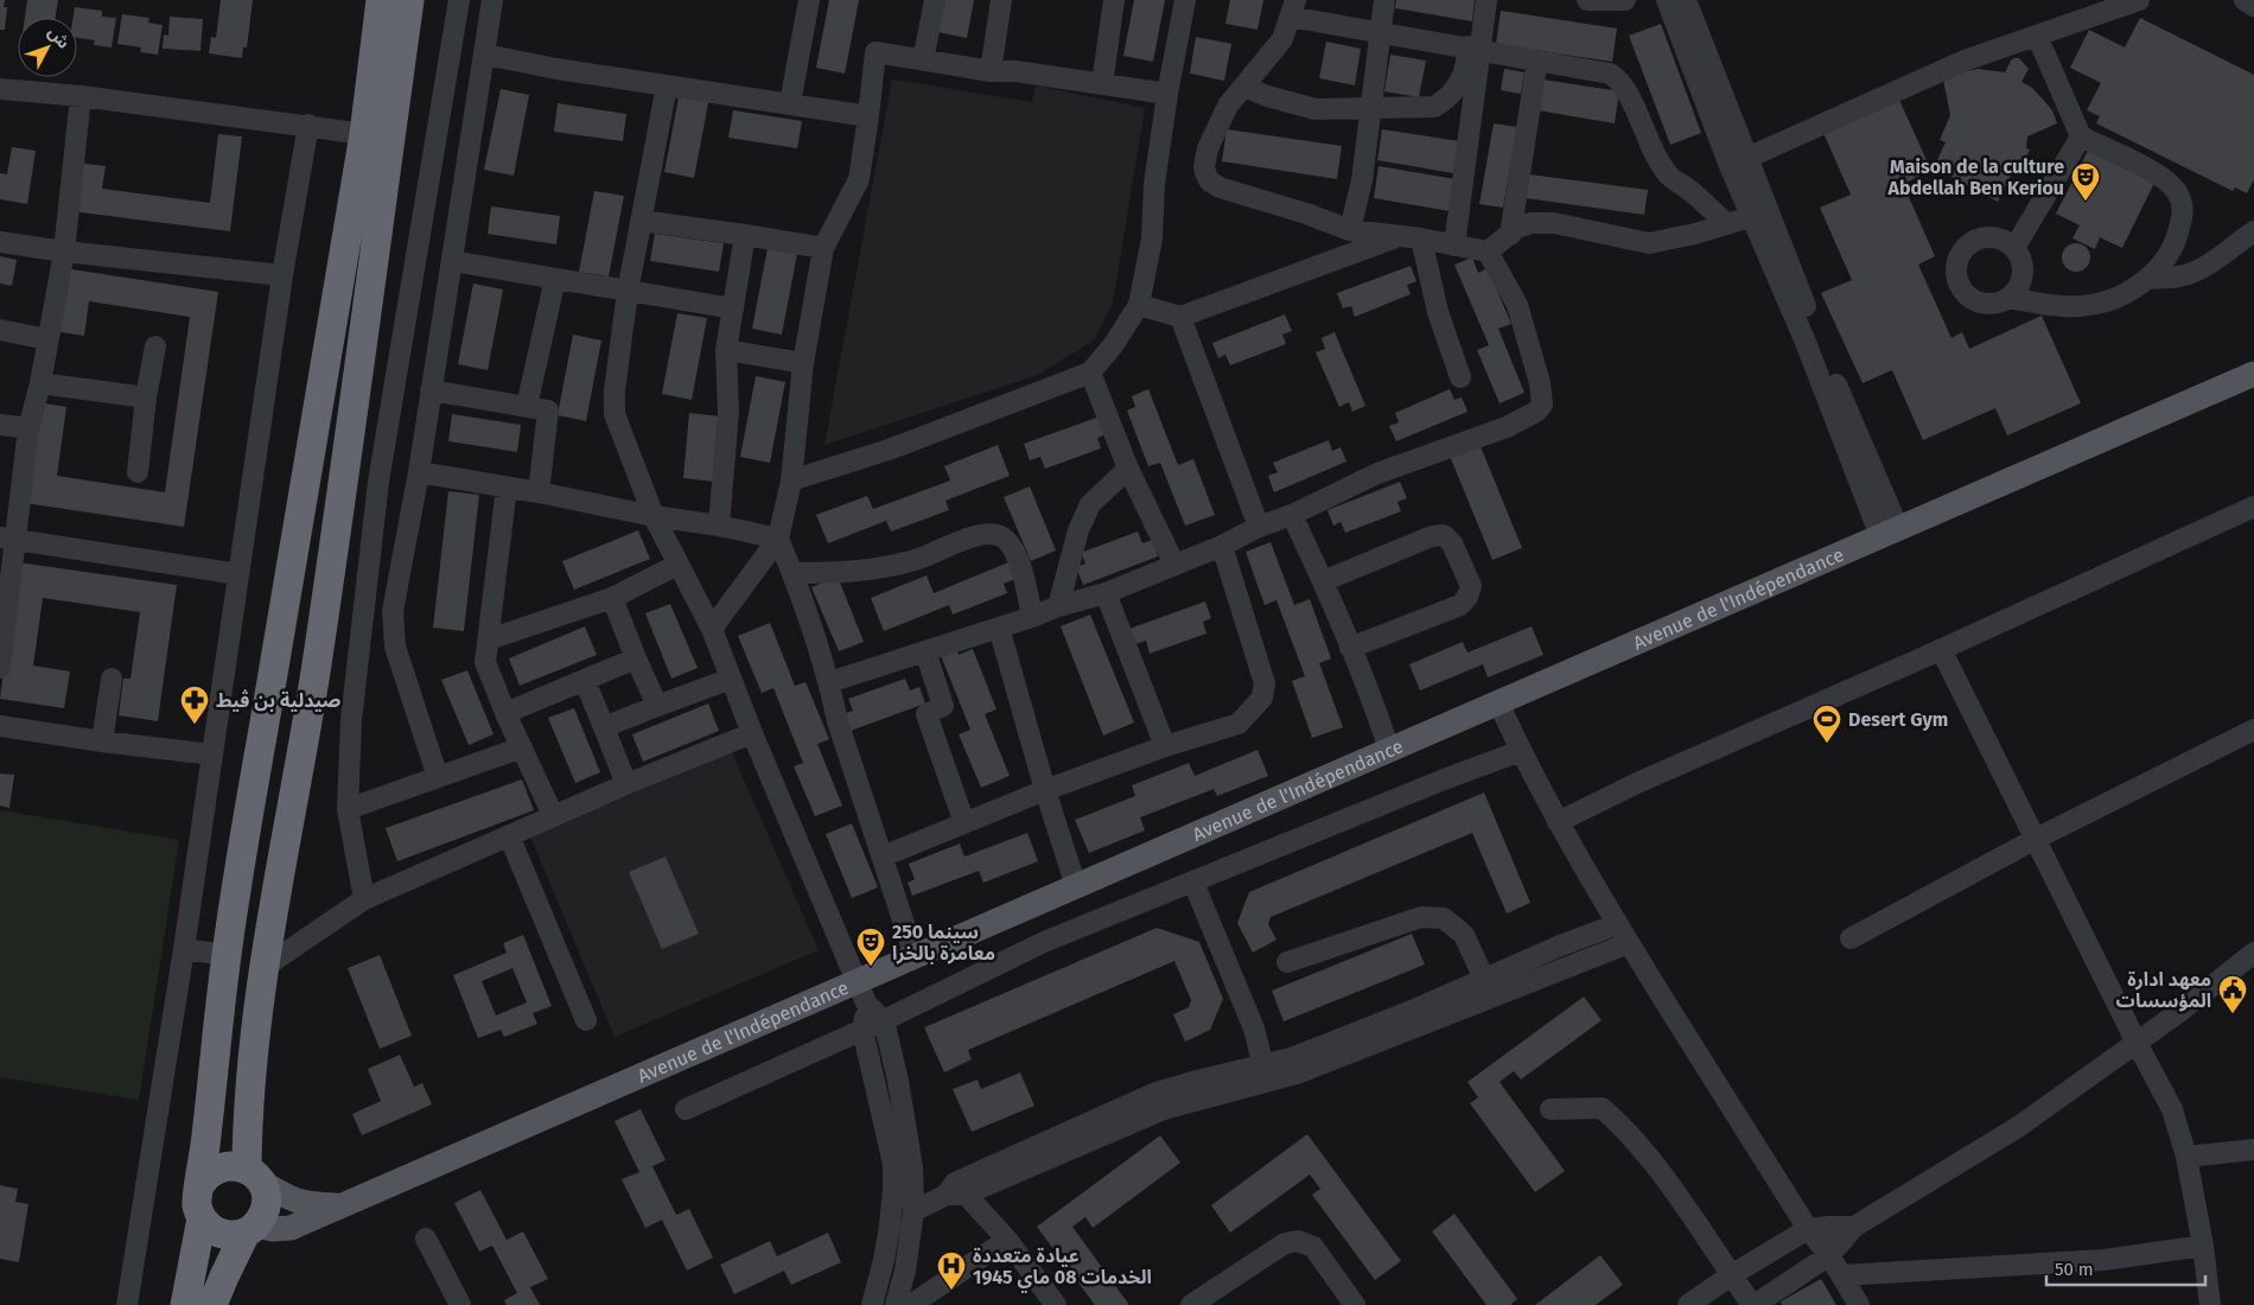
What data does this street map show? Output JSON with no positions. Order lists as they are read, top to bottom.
{
  "streets": {
    "main road": ["Avenue de l'Indépendance"]
  },
  "places": {
    "theatre": ["Maison de la culture Abdellah Ben Keriou", "سينما 250 معامرة بالخرا"],
    "pharmacy": ["صيدلية بن ڤيط"],
    "sports": ["Desert Gym"],
    "public building": ["معهد ادارة المؤسسات"],
    "hospital": ["عيادة متعددة الخدمات 08 ماي 1945"]
  },
  "scale_bar": "50 m",
  "north": "top right"
}
